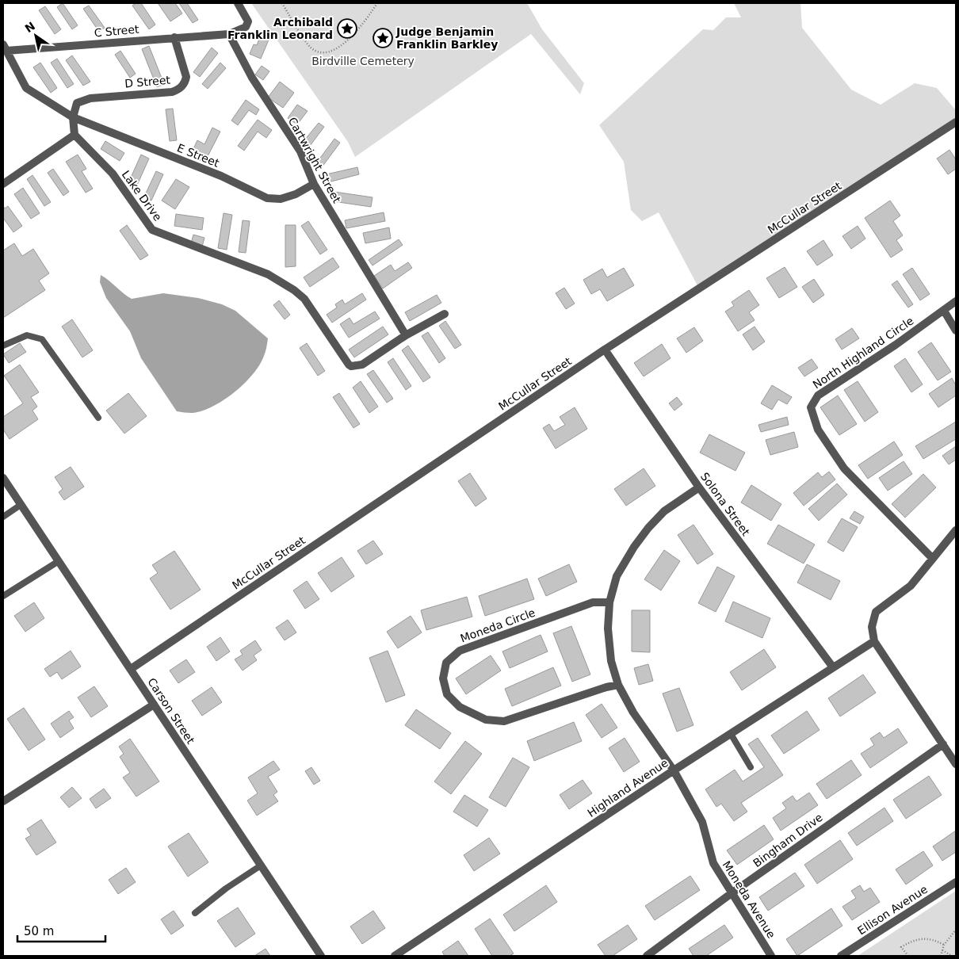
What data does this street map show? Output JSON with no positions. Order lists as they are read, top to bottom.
{
  "streets": {
    "street": [
      "C Street",
      "D Street",
      "E Street",
      "Cartwright Street",
      "Lake Drive",
      "McCullar Street",
      "North Highland Circle",
      "Solona Street",
      "Moneda Circle",
      "Carson Street",
      "Highland Avenue",
      "Bingham Drive",
      "Moneda Avenue",
      "Ellison Avenue"
    ]
  },
  "crossings": [
    ["C Street", "D Street"],
    ["C Street", "Cartwright Street"],
    ["D Street", "E Street"],
    ["E Street", "Cartwright Street"],
    ["Cartwright Street", "Lake Drive"],
    ["McCullar Street", "Solona Street"],
    ["McCullar Street", "Carson Street"],
    ["Solona Street", "Highland Avenue"],
    ["Solona Street", "Moneda Avenue"],
    ["Moneda Circle", "Moneda Avenue"],
    ["Highland Avenue", "Moneda Avenue"],
    ["Bingham Drive", "Moneda Avenue"]
  ],
  "parks": ["Birdville Cemetery"],
  "places": {
    "place": ["Archibald Franklin Leonard", "Judge Benjamin Franklin Barkley"]
  },
  "scale_bar": "50 m",
  "north": "top left"
}
